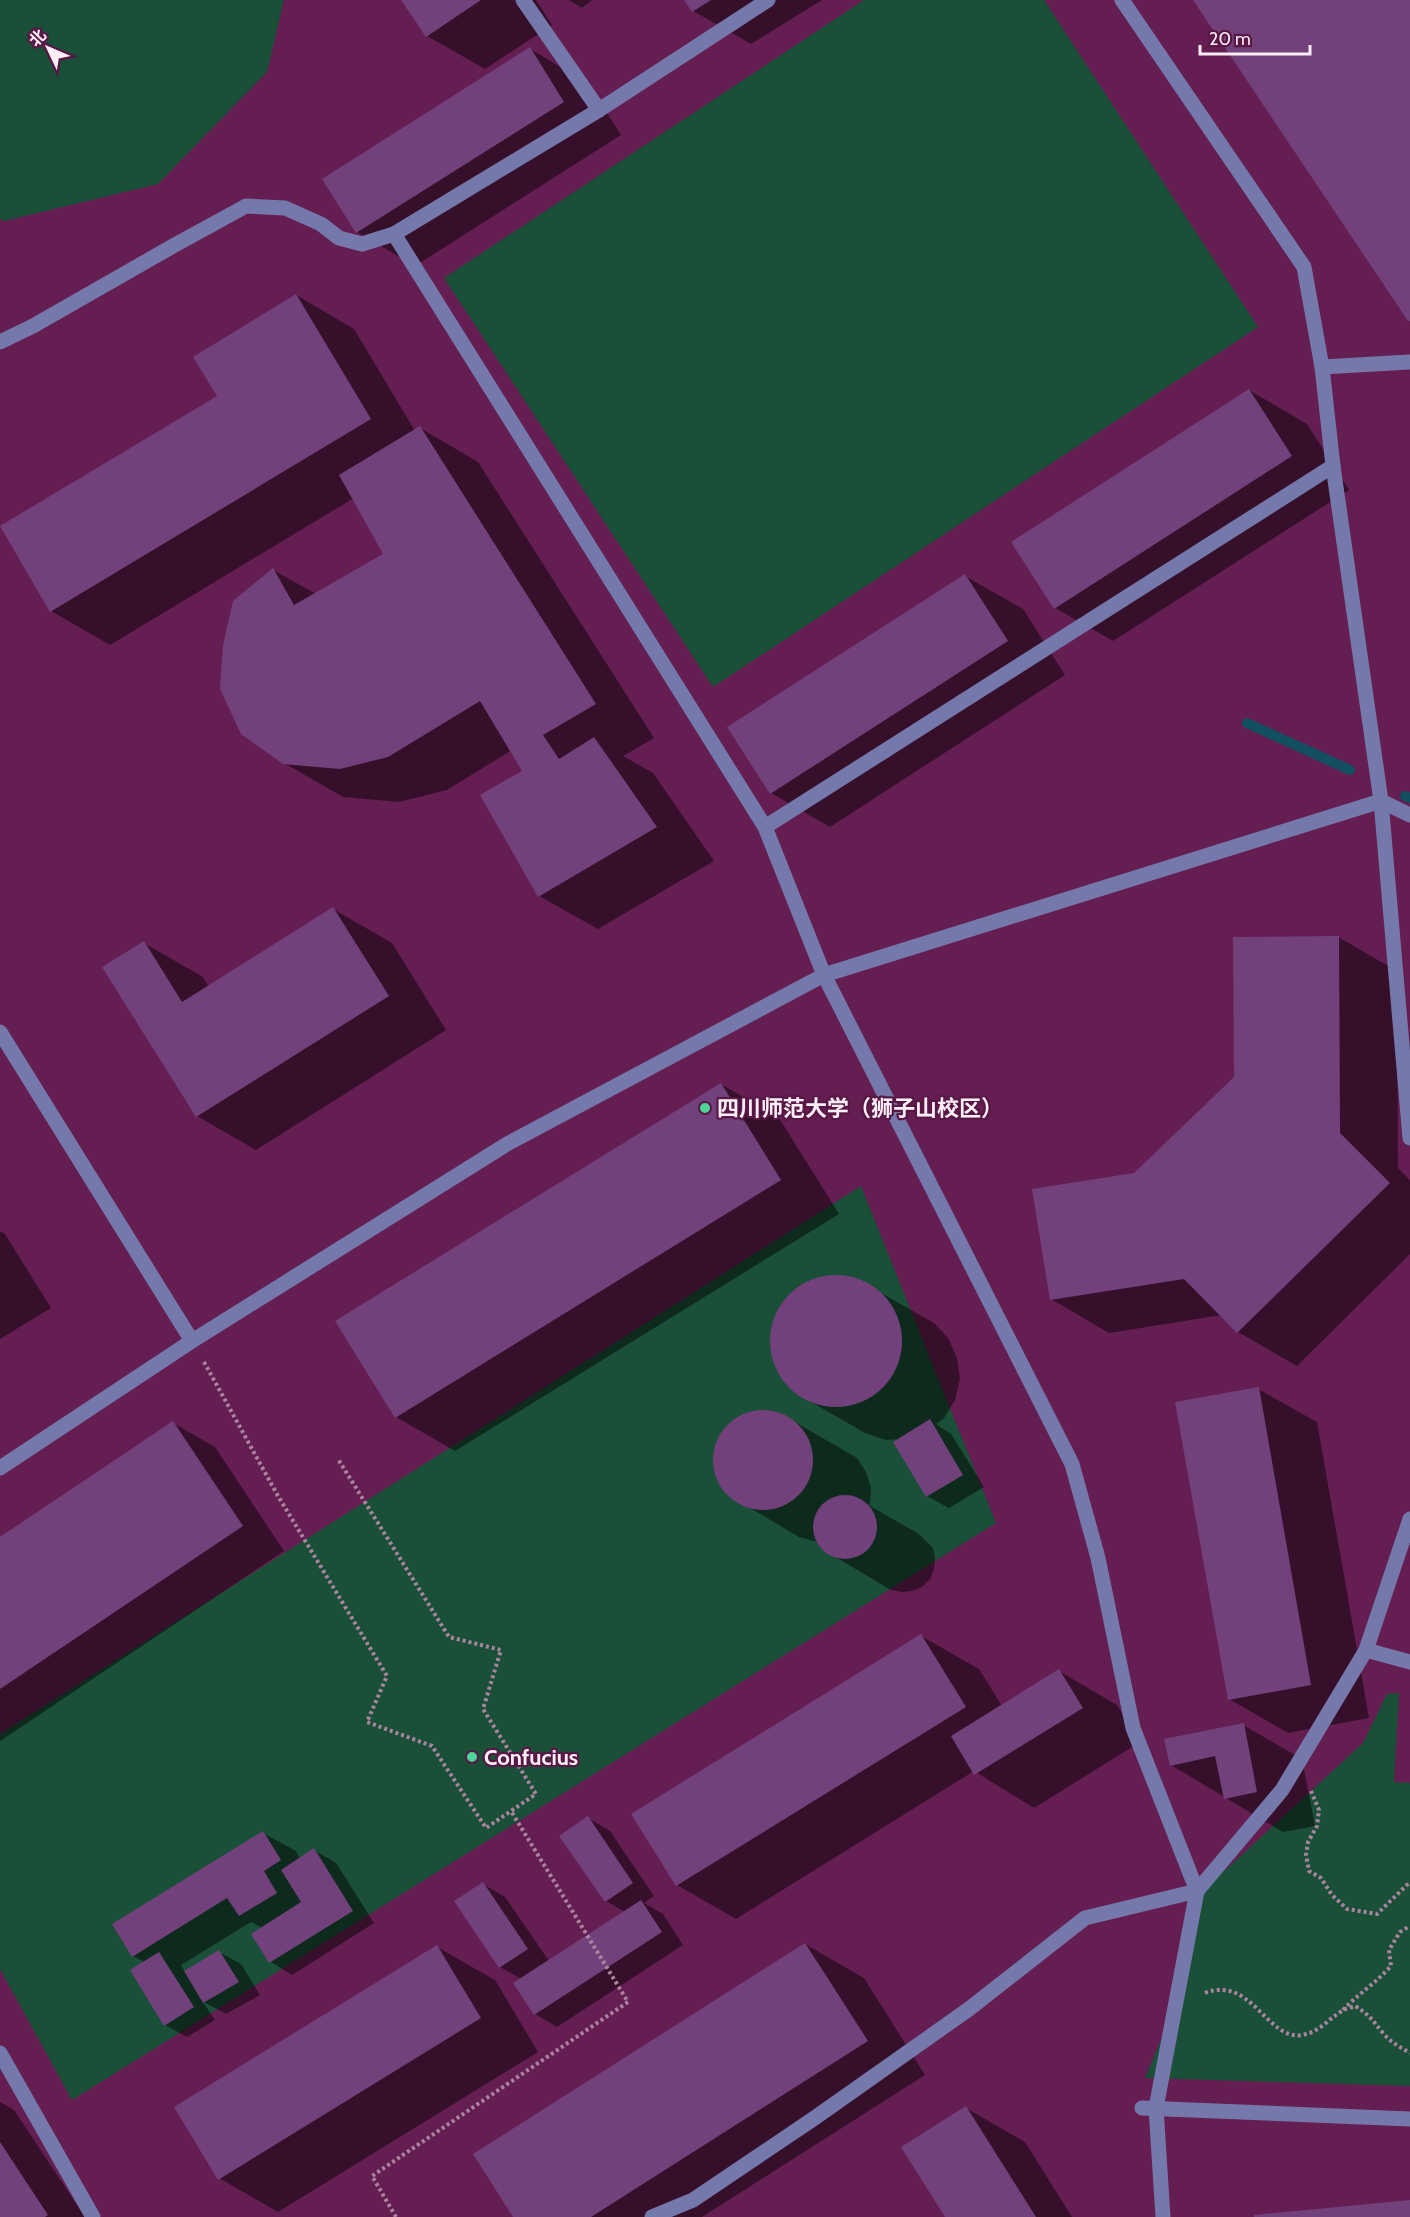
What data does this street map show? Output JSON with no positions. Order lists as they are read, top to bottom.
{
  "places": ["四川师范大学（狮子山校区）", "Confucius"],
  "scale_bar": "20 m",
  "north": "top left"
}
